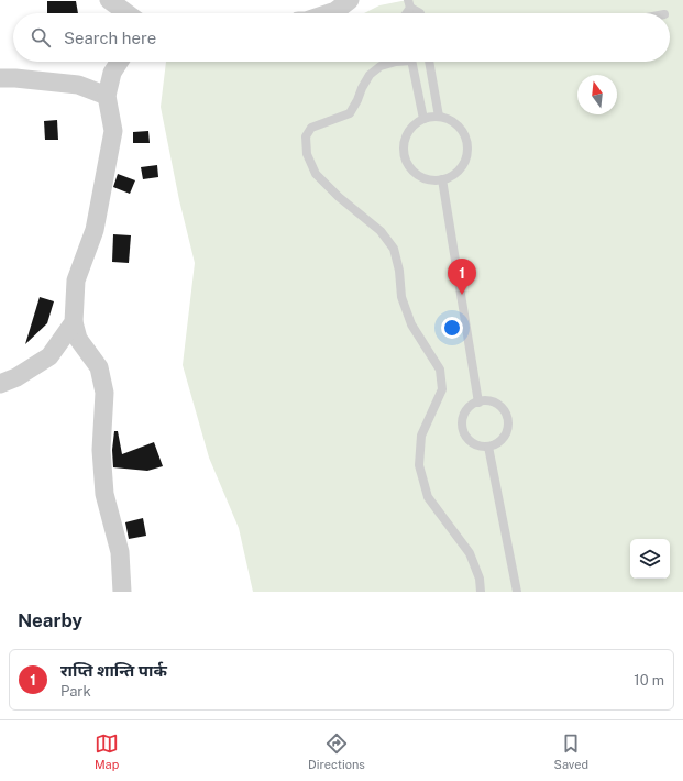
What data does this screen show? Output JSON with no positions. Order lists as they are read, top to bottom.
{
  "north": "top",
  "page": {
    "search": "Search here",
    "pins": "1",
    "heading": "Nearby",
    "list": [
      {
        "mark": "1",
        "name": "राप्ति शान्ति पार्क",
        "note": "Park",
        "value": "10 m"
      }
    ],
    "nav": ["Map", "Directions", "Saved"]
  }
}
